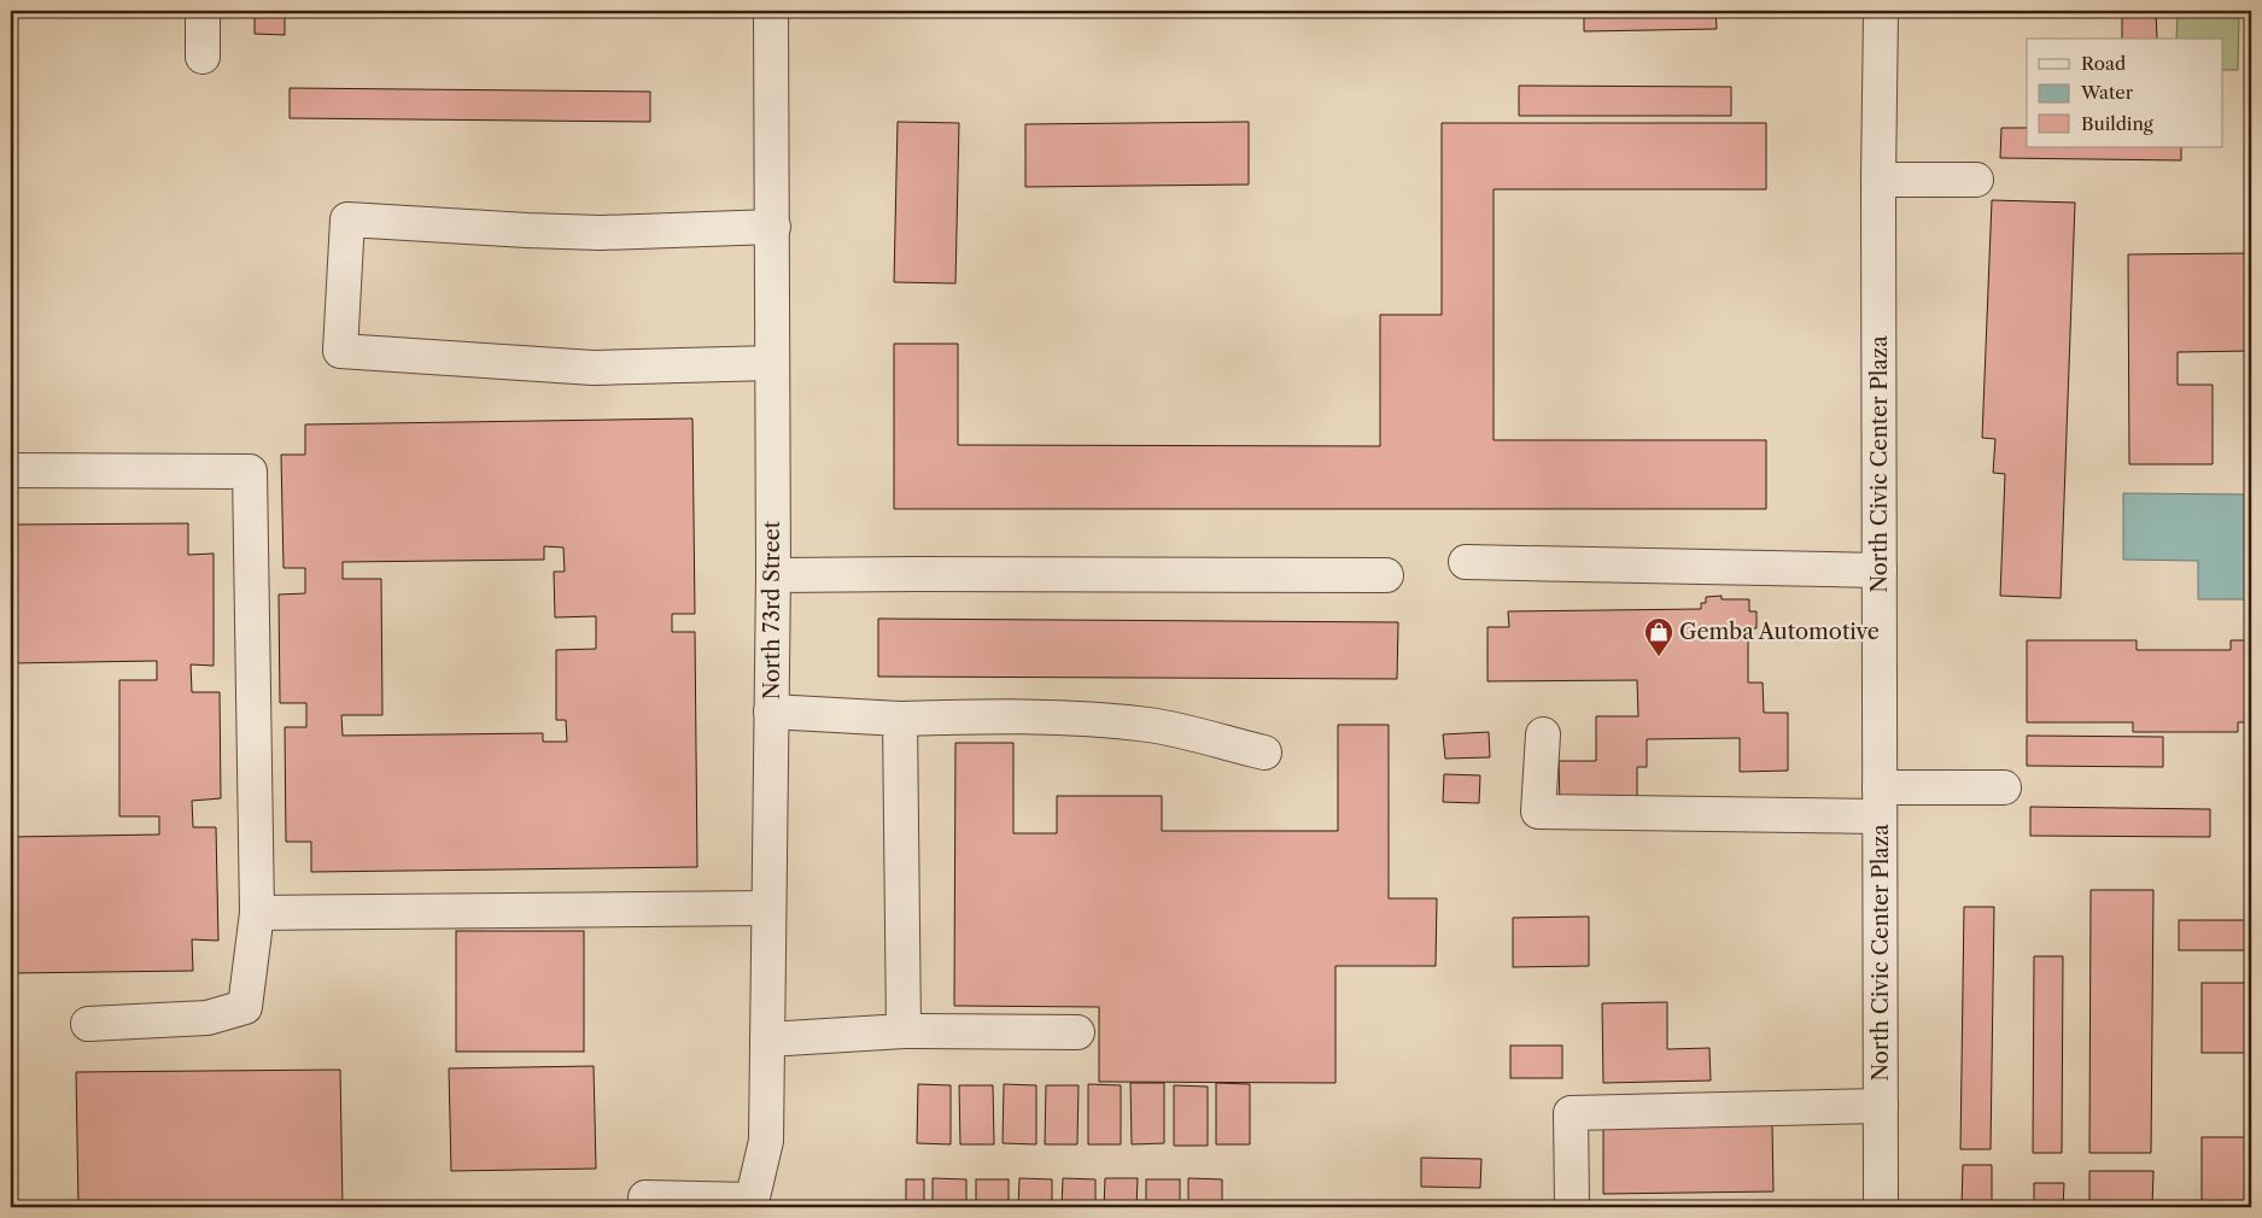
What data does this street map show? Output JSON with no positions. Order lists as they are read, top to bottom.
{
  "streets": {
    "street": ["North Civic Center Plaza", "North 73rd Street"]
  },
  "places": {
    "shop": ["Gemba Automotive"]
  },
  "legend": ["Road", "Water", "Building"]
}
